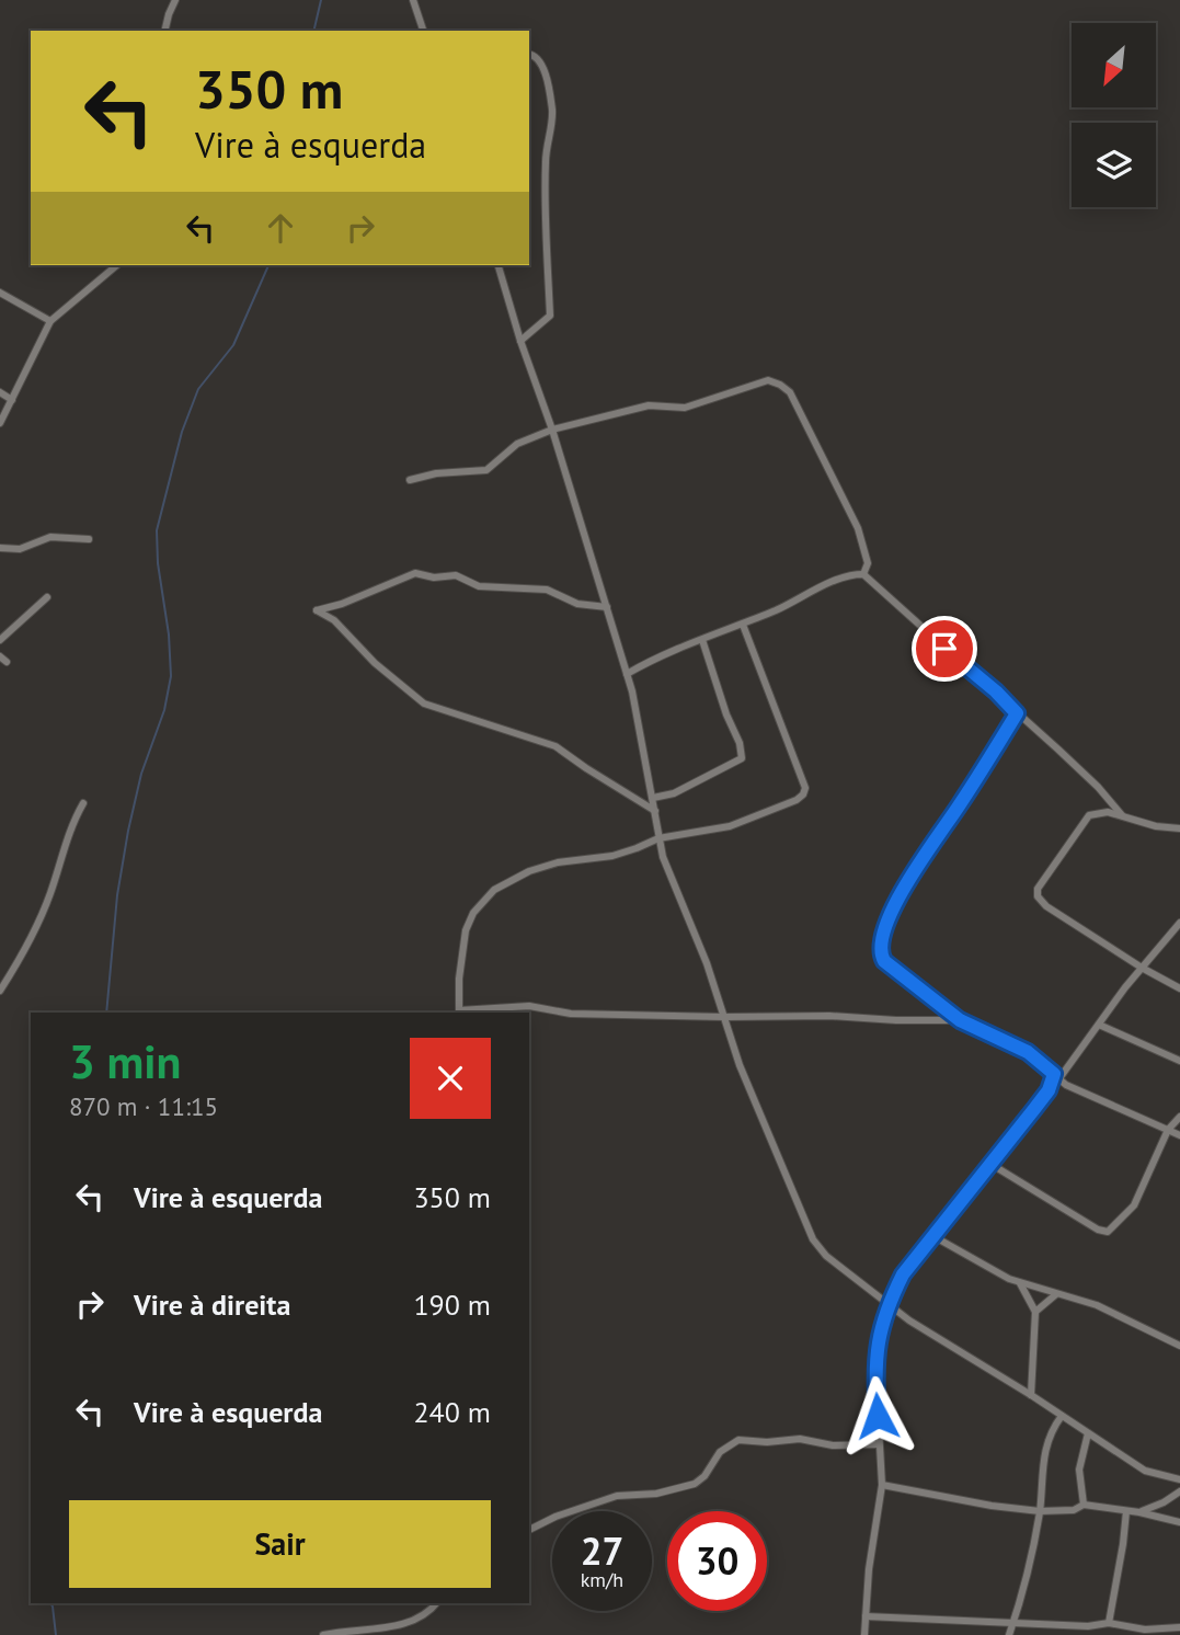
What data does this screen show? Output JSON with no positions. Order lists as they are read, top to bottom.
{
  "north": "bottom left",
  "page": {
    "turn": ["350 m", "Vire à esquerda"],
    "heading": ["3 min", "870 m · 11:15"],
    "list": [
      {
        "name": "Vire à esquerda",
        "value": "350 m"
      },
      {
        "name": "Vire à direita",
        "value": "190 m"
      },
      {
        "name": "Vire à esquerda",
        "value": "240 m"
      }
    ],
    "buttons": "Sair",
    "speed": "27 km/h",
    "limit": "30"
  }
}
